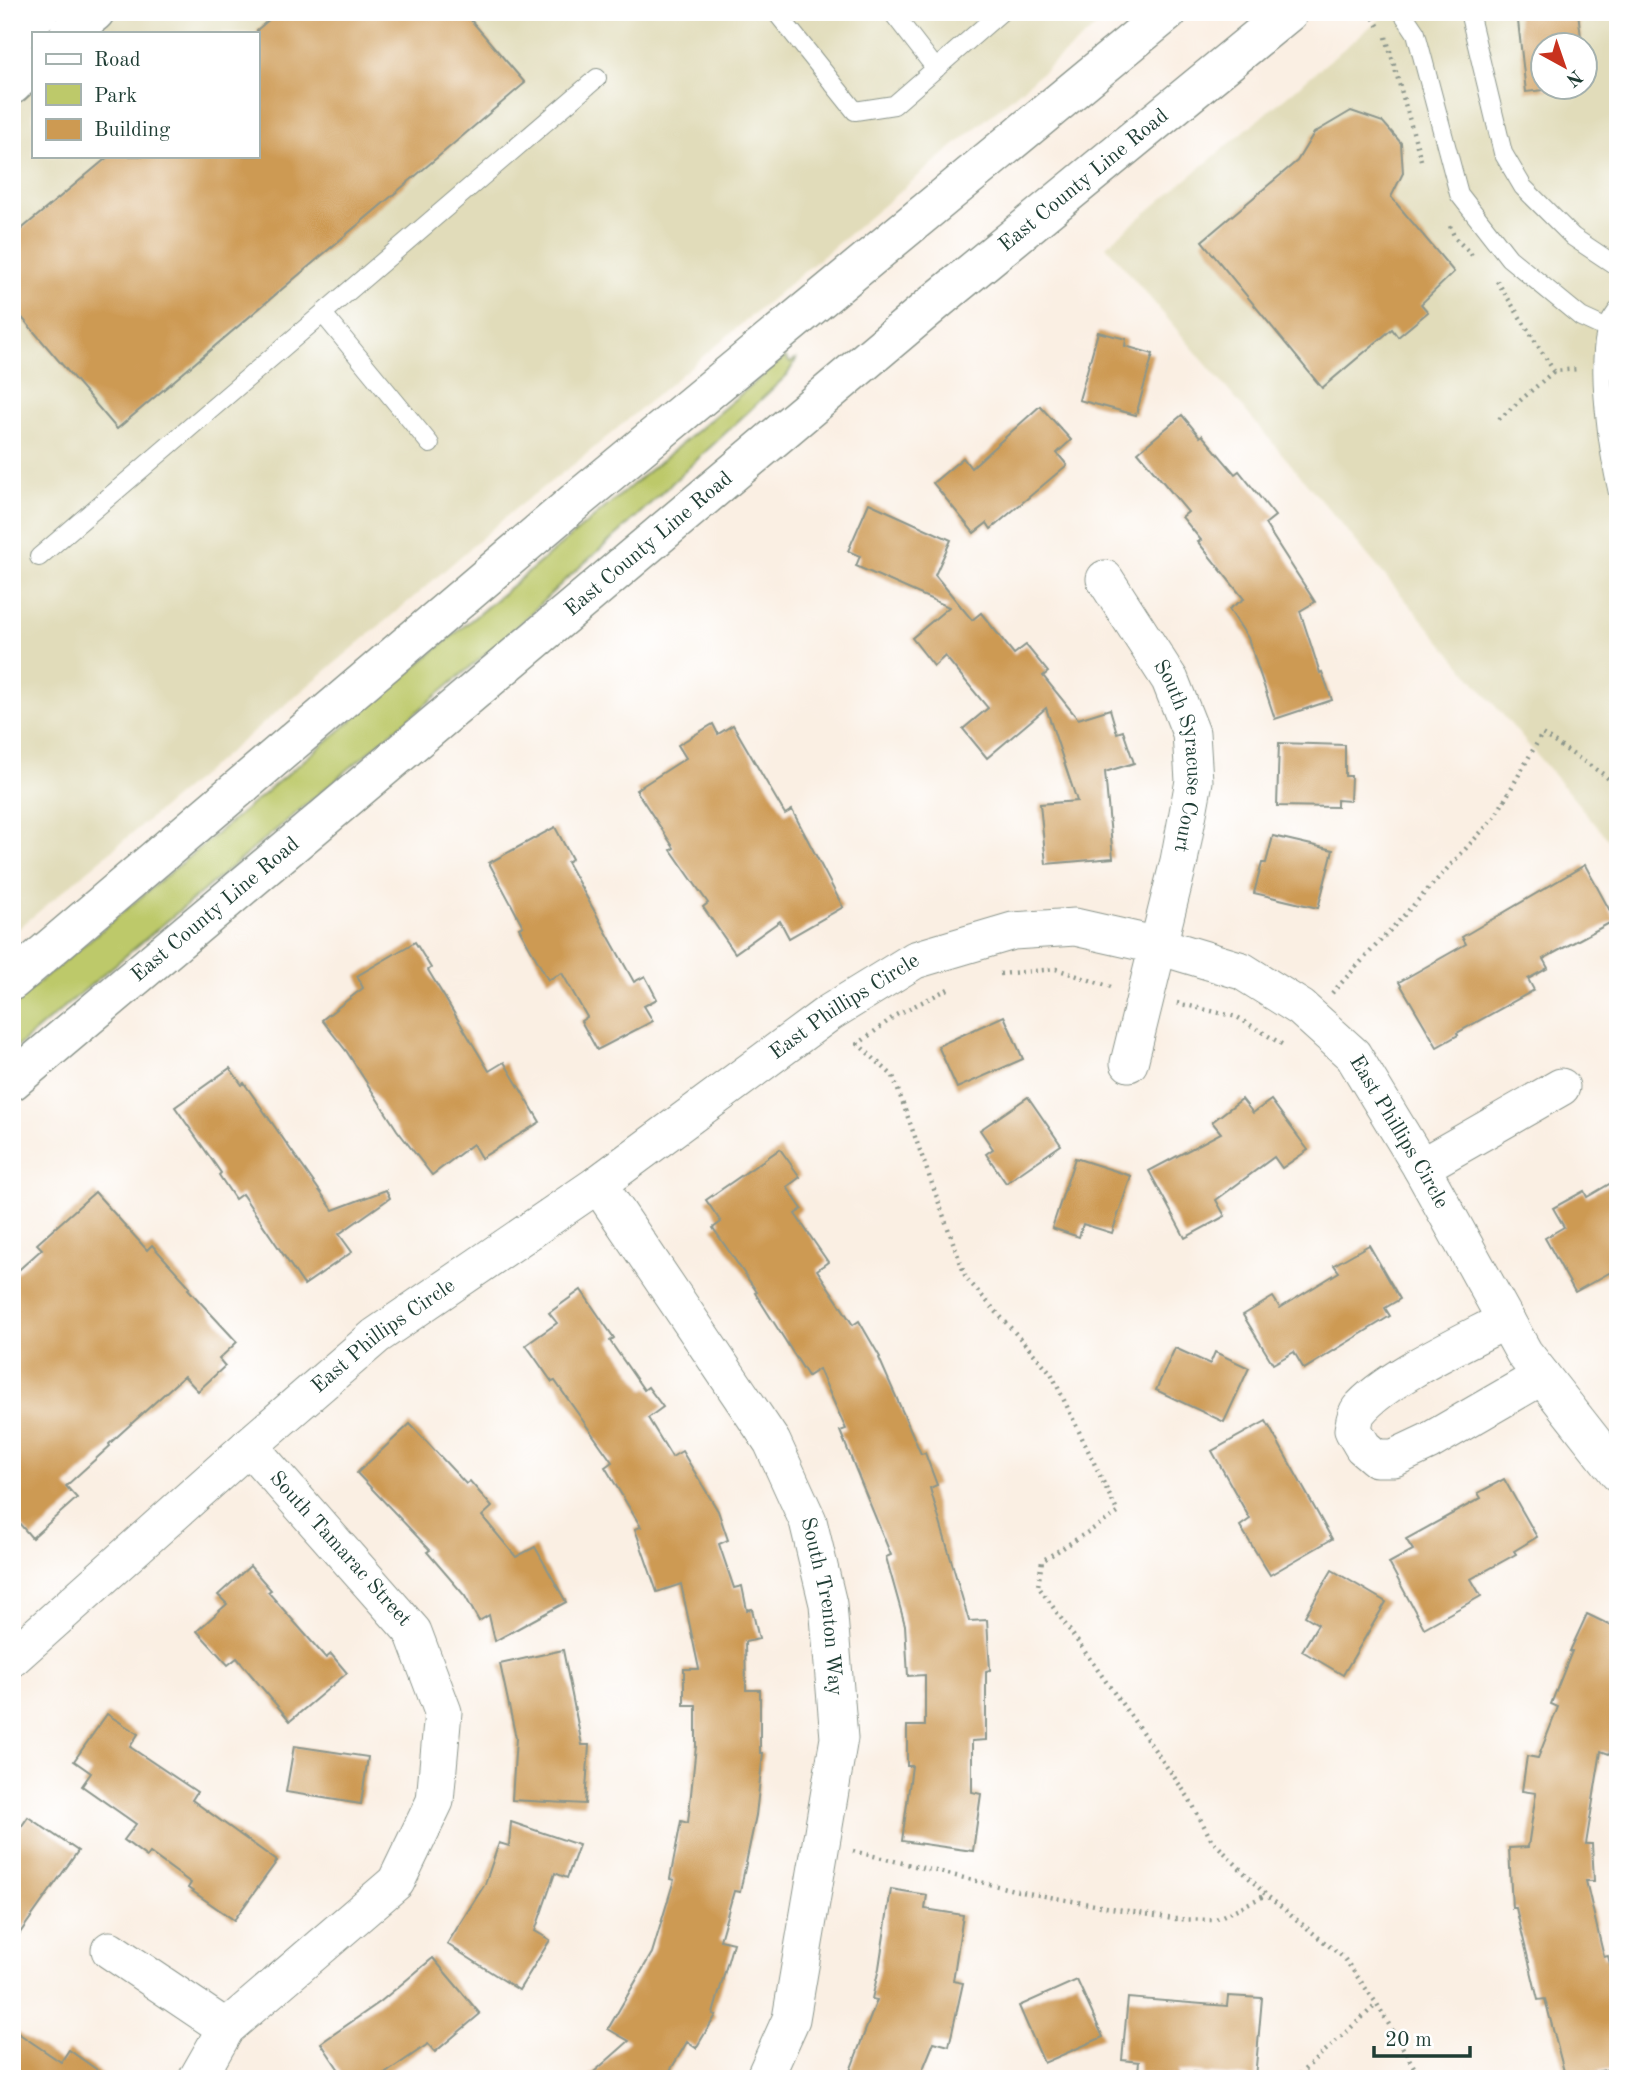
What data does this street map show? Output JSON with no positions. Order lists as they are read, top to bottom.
{
  "streets": {
    "main road": ["East County Line Road"],
    "street": [
      "South Syracuse Court",
      "East Phillips Circle",
      "South Tamarac Street",
      "South Trenton Way"
    ]
  },
  "crossings": [
    ["South Syracuse Court", "East Phillips Circle"],
    ["East Phillips Circle", "South Tamarac Street"],
    ["East Phillips Circle", "South Trenton Way"]
  ],
  "legend": ["Road", "Park", "Building"],
  "scale_bar": "20 m",
  "north": "bottom right"
}
